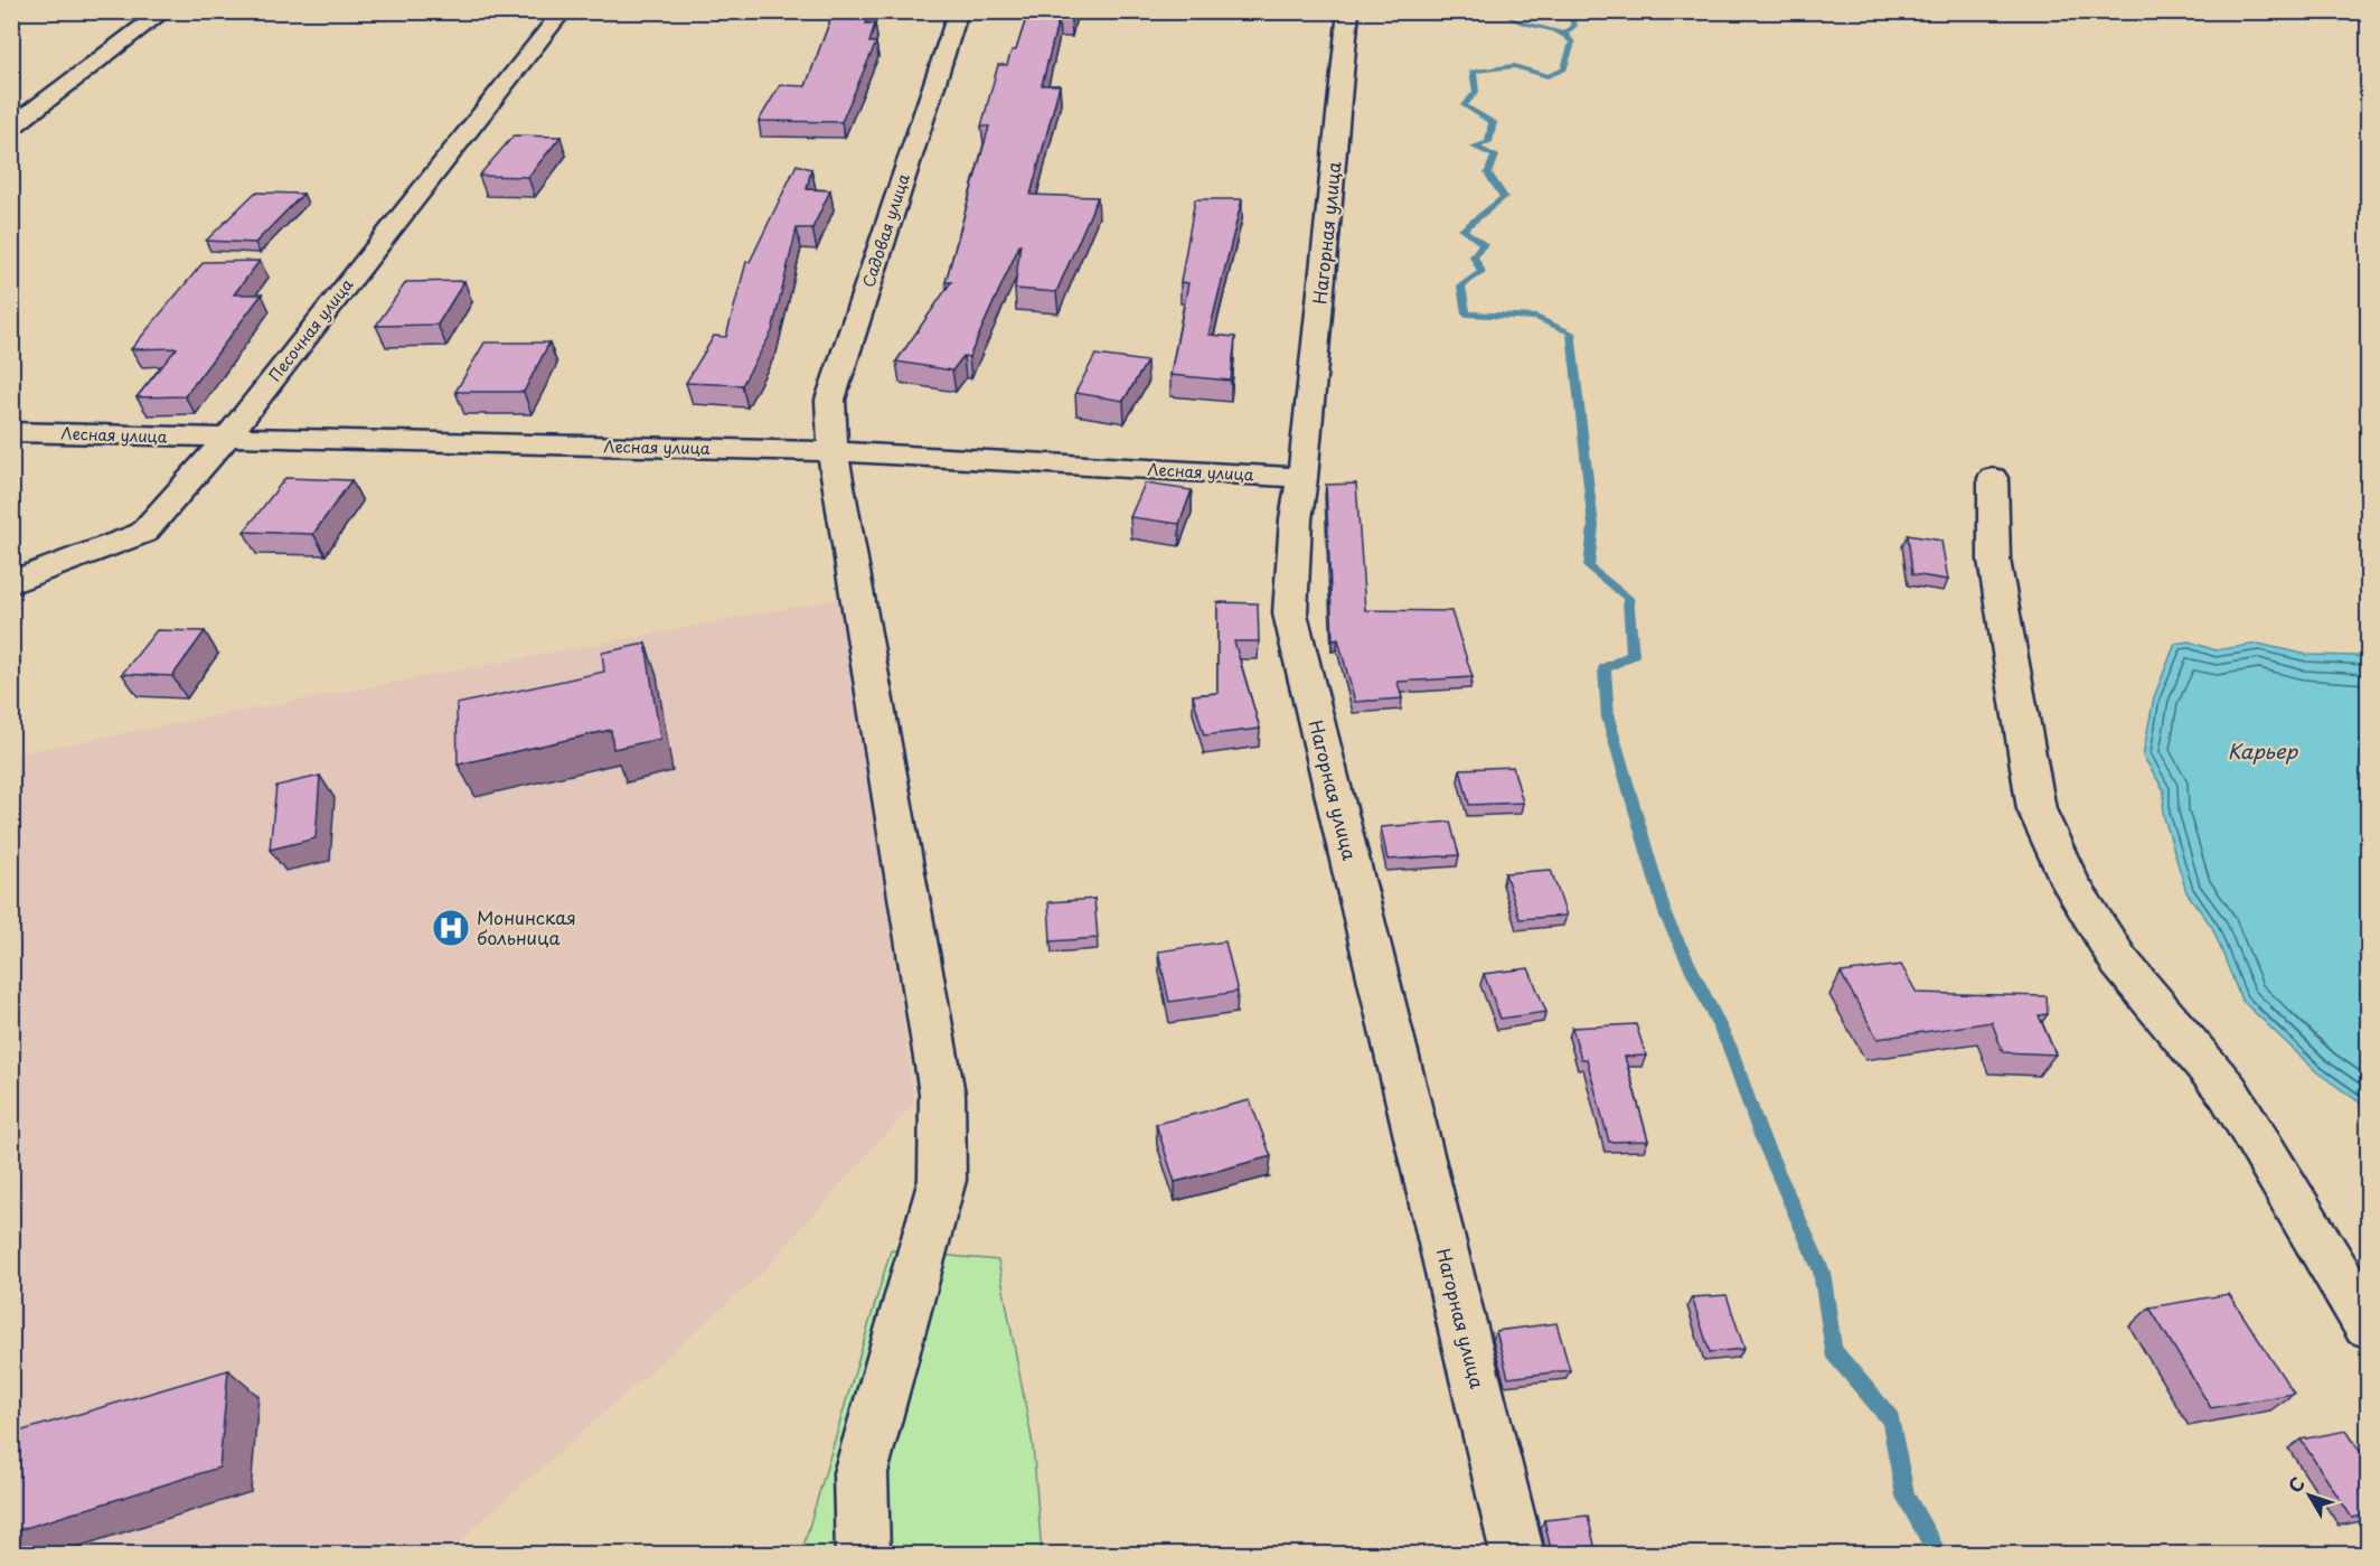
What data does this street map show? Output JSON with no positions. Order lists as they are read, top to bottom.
{
  "streets": {
    "street": [
      "Садовая улица",
      "Нагорная улица",
      "Песочная улица",
      "Лесная улица"
    ]
  },
  "crossings": [
    ["Садовая улица", "Лесная улица"],
    ["Нагорная улица", "Лесная улица"],
    ["Песочная улица", "Лесная улица"]
  ],
  "water": ["Карьер"],
  "places": {
    "hospital": ["Монинская больница"]
  },
  "north": "top left"
}
